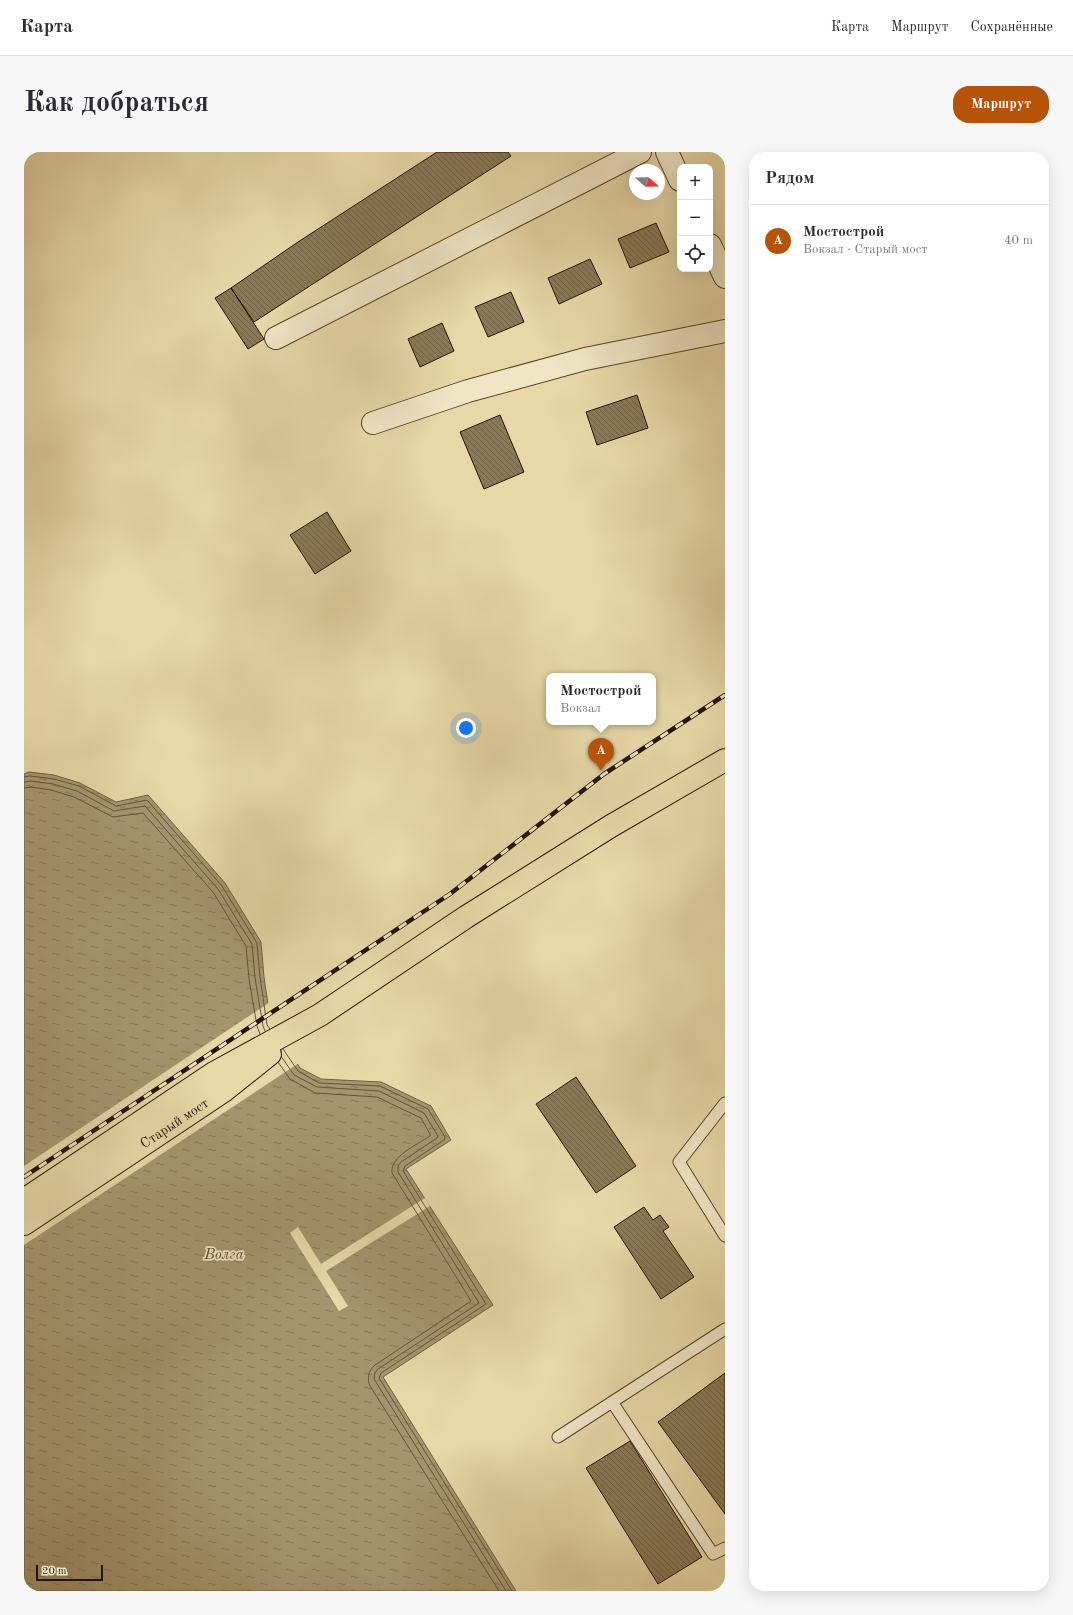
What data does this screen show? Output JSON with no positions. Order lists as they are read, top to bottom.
{
  "streets": {
    "main road": ["Старый мост"]
  },
  "water": ["Волга"],
  "scale_bar": "20 m",
  "north": "right",
  "page": {
    "header": "Карта",
    "nav": ["Карта", "Маршрут", "Сохранённые"],
    "buttons": "Маршрут",
    "title": "Как добраться",
    "heading": "Рядом",
    "map_buttons": ["+", "−"],
    "list": [
      {
        "mark": "A",
        "name": "Мостострой",
        "note": "Вокзал · Старый мост",
        "value": "40 m"
      }
    ],
    "popup": ["Мостострой", "Вокзал"],
    "pins": "A",
    "scale": "20 m"
  }
}
